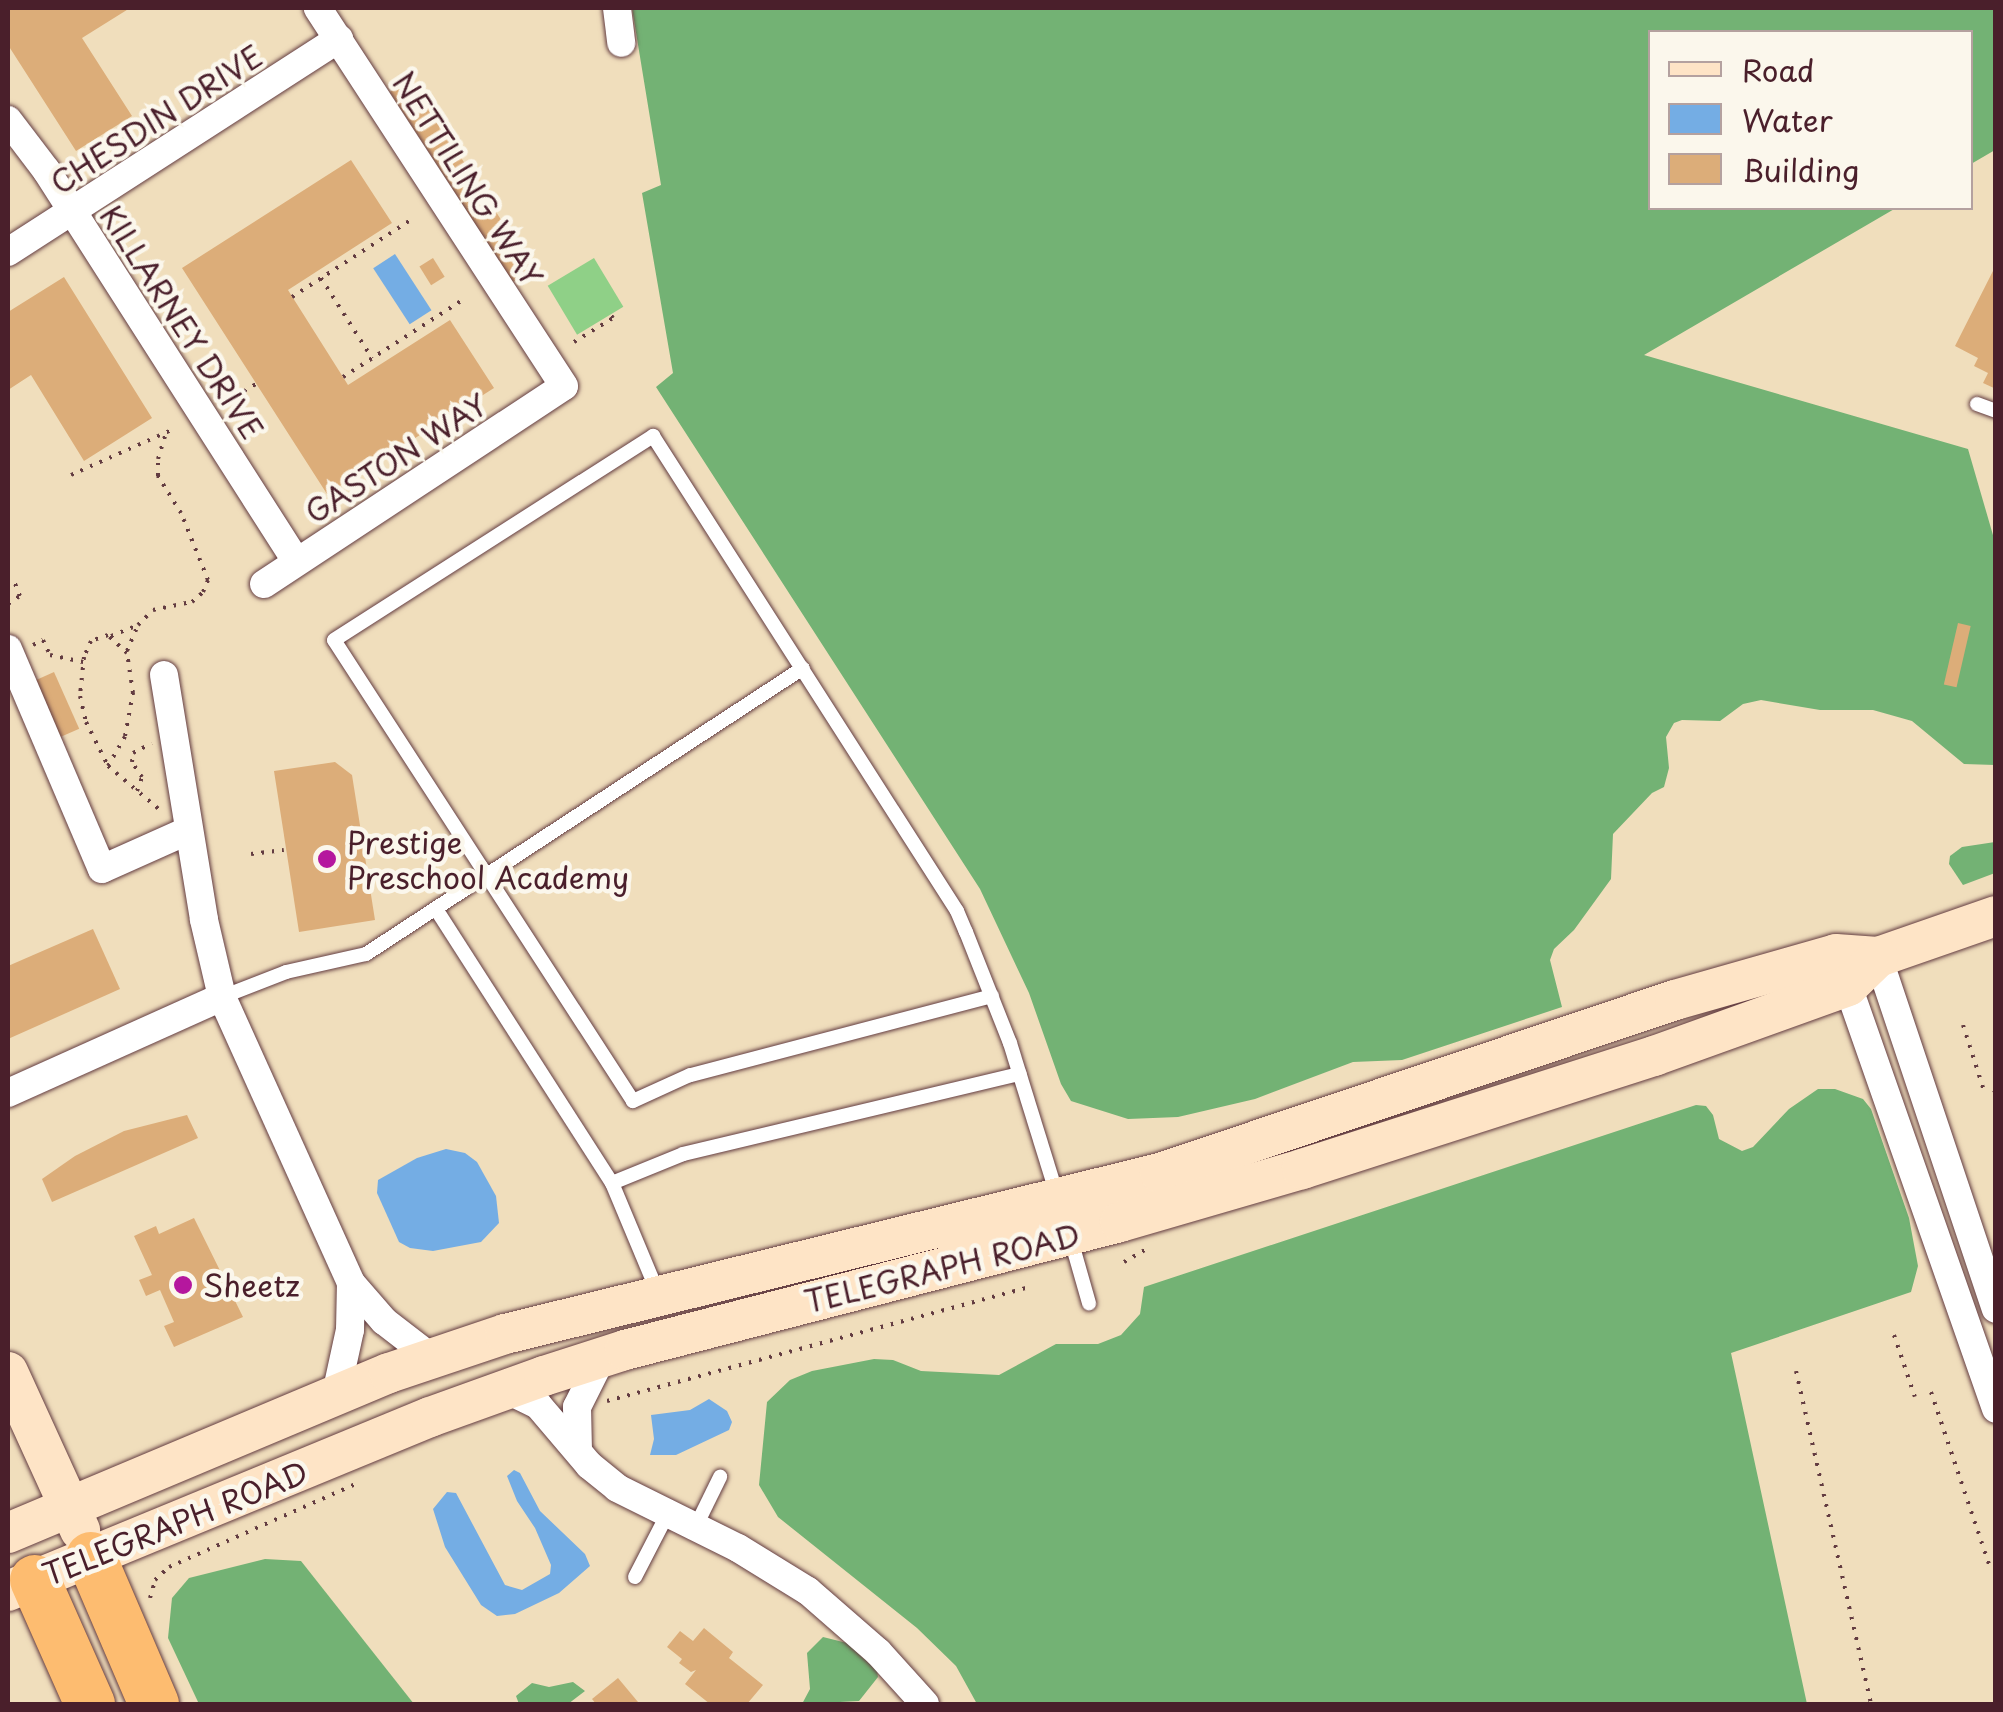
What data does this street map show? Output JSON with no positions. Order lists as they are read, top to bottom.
{
  "streets": {
    "main road": ["TELEGRAPH ROAD"],
    "street": [
      "CHESDIN DRIVE",
      "NETTILING WAY",
      "KILLARNEY DRIVE",
      "GASTON WAY"
    ]
  },
  "crossings": [
    ["CHESDIN DRIVE", "NETTILING WAY"],
    ["CHESDIN DRIVE", "KILLARNEY DRIVE"],
    ["NETTILING WAY", "GASTON WAY"],
    ["KILLARNEY DRIVE", "GASTON WAY"]
  ],
  "places": ["Prestige Preschool Academy", "Sheetz"],
  "legend": ["Road", "Water", "Building"]
}
